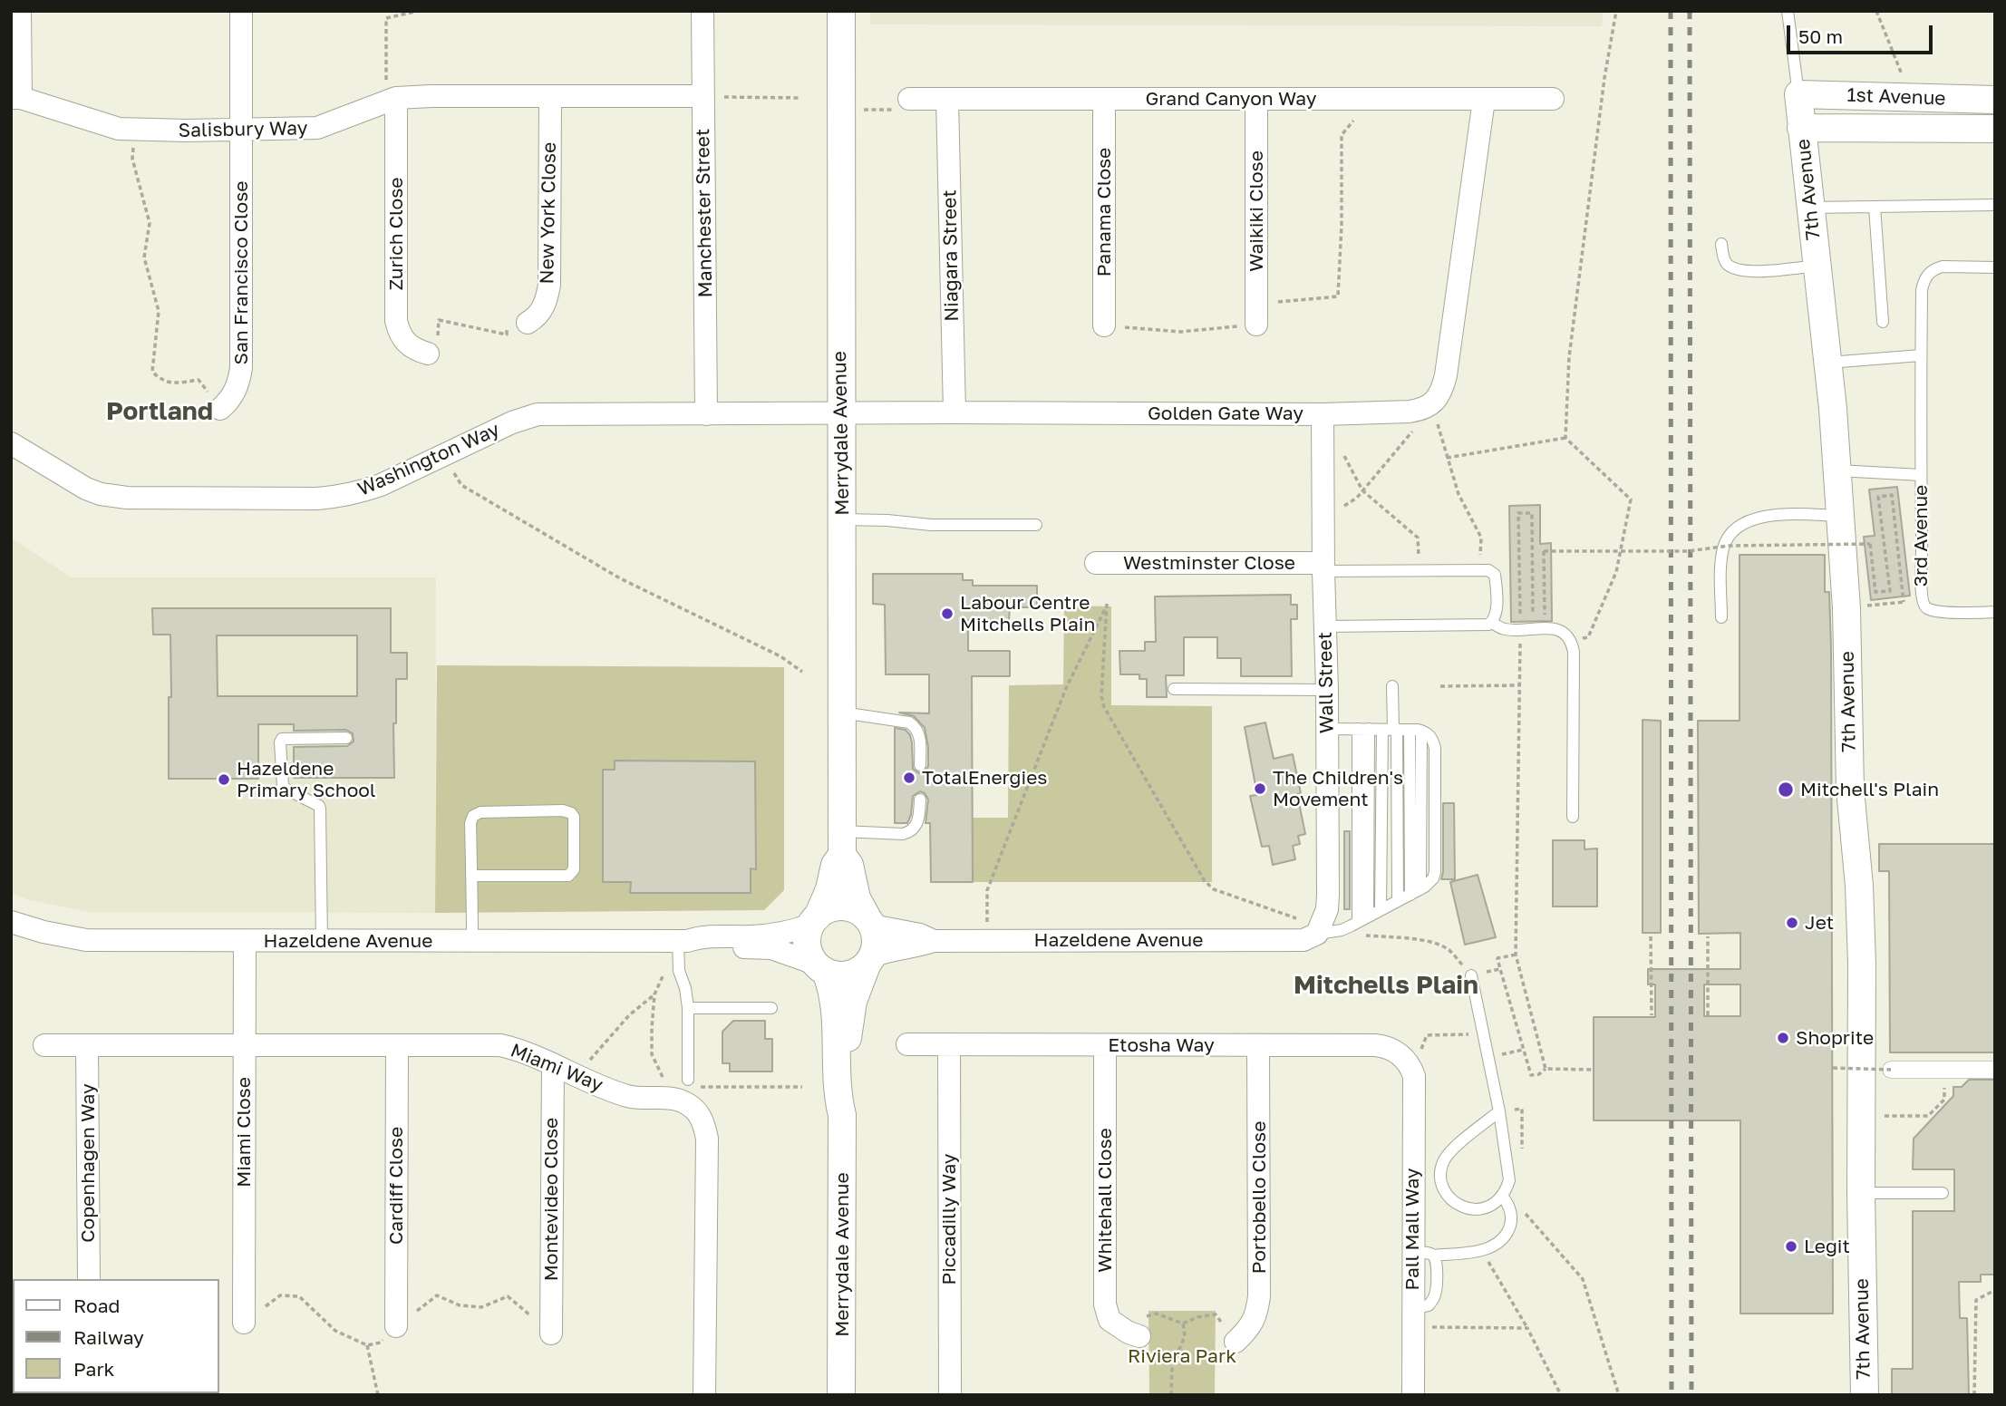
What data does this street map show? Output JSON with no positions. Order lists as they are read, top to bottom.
{
  "streets": {
    "street": [
      "1st Avenue",
      "Grand Canyon Way",
      "Salisbury Way",
      "7th Avenue",
      "Waikiki Close",
      "Panama Close",
      "New York Close",
      "Manchester Street",
      "Zurich Close",
      "Niagara Street",
      "San Francisco Close",
      "Golden Gate Way",
      "Merrydale Avenue",
      "Washington Way",
      "Westminster Close",
      "Wall Street",
      "Hazeldene Avenue",
      "Etosha Way",
      "Miami Way",
      "Miami Close",
      "Copenhagen Way",
      "Cardiff Close",
      "Portobello Close",
      "Montevideo Close",
      "Whitehall Close",
      "Piccadilly Way",
      "Pall Mall Way"
    ],
    "lane": ["3rd Avenue"]
  },
  "crossings": [
    ["1st Avenue", "7th Avenue"],
    ["Grand Canyon Way", "Waikiki Close"],
    ["Grand Canyon Way", "Panama Close"],
    ["Grand Canyon Way", "Niagara Street"],
    ["Salisbury Way", "New York Close"],
    ["Salisbury Way", "Manchester Street"],
    ["Salisbury Way", "Zurich Close"],
    ["Salisbury Way", "San Francisco Close"],
    ["7th Avenue", "3rd Avenue"],
    ["Manchester Street", "Golden Gate Way"],
    ["Manchester Street", "Washington Way"],
    ["Niagara Street", "Golden Gate Way"],
    ["Golden Gate Way", "Merrydale Avenue"],
    ["Golden Gate Way", "Washington Way"],
    ["Golden Gate Way", "Wall Street"],
    ["Merrydale Avenue", "Hazeldene Avenue"],
    ["Westminster Close", "Wall Street"],
    ["Wall Street", "Hazeldene Avenue"],
    ["Hazeldene Avenue", "Miami Close"],
    ["Etosha Way", "Portobello Close"],
    ["Etosha Way", "Whitehall Close"],
    ["Etosha Way", "Piccadilly Way"],
    ["Etosha Way", "Pall Mall Way"],
    ["Miami Way", "Miami Close"],
    ["Miami Way", "Copenhagen Way"],
    ["Miami Way", "Cardiff Close"],
    ["Miami Way", "Montevideo Close"]
  ],
  "districts": ["Portland", "Mitchells Plain"],
  "parks": ["Riviera Park"],
  "places": [
    "Labour Centre Mitchells Plain",
    "TotalEnergies",
    "Hazeldene Primary School",
    "The Children's Movement",
    "Mitchell's Plain",
    "Jet",
    "Shoprite",
    "Legit"
  ],
  "legend": ["Road", "Railway", "Park"],
  "scale_bar": "50 m"
}
